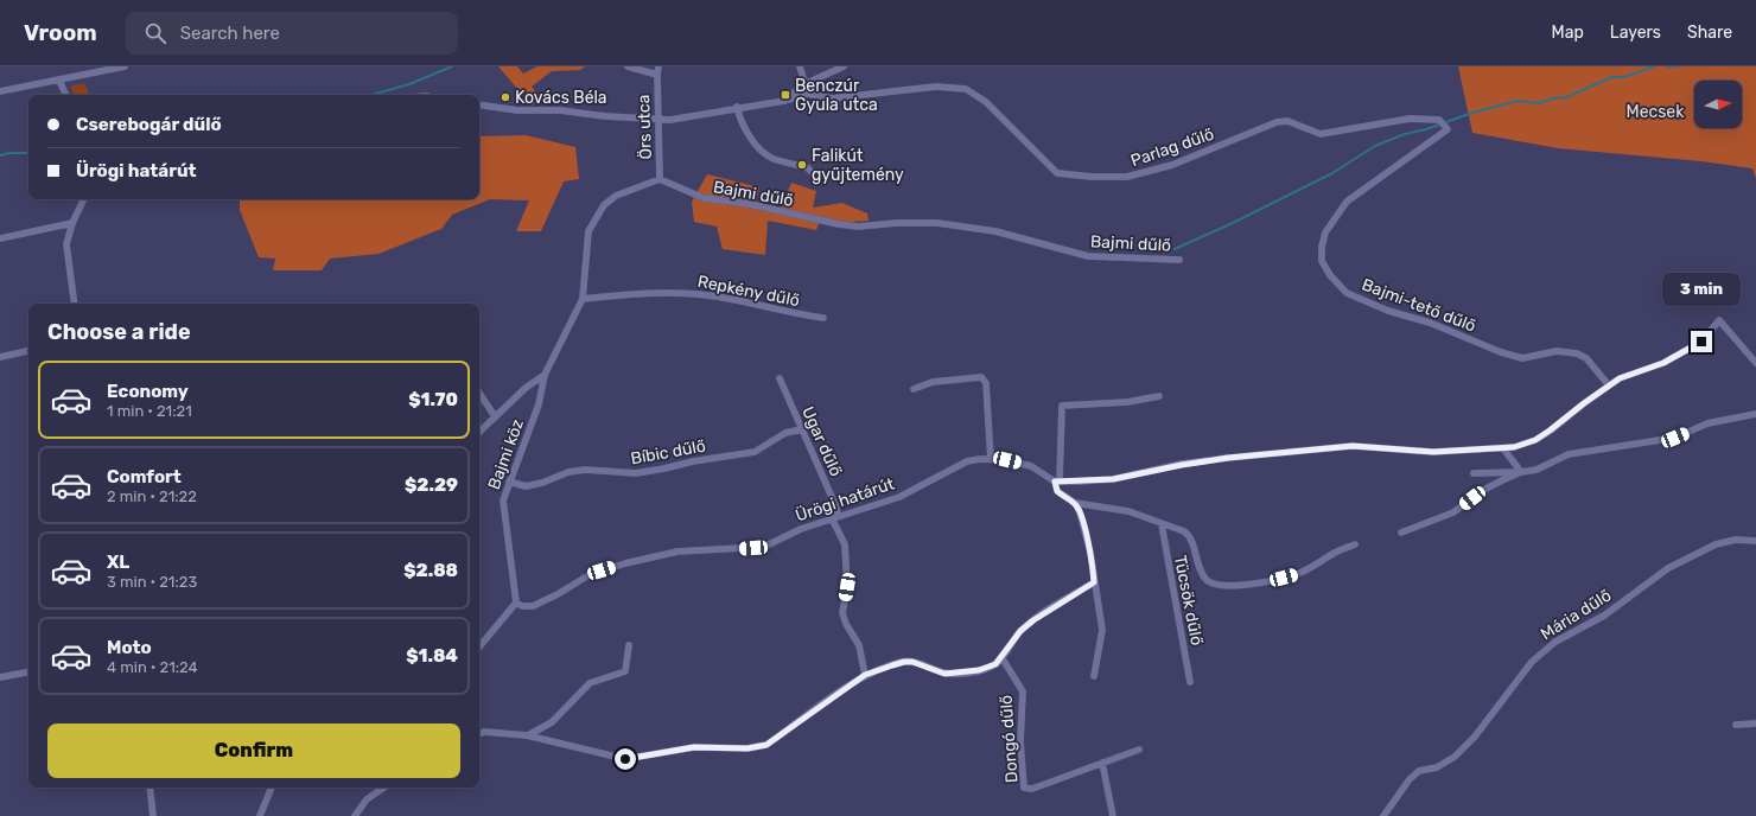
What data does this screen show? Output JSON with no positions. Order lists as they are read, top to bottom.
{
  "streets": {
    "street": [
      "Örs utca",
      "Parlag dűlő",
      "Bajmi dűlő",
      "Repkény dűlő",
      "Bajmi-tető dűlő",
      "Ugar dűlő",
      "Bíbic dűlő",
      "Bajmi köz",
      "Ürögi határút",
      "Tücsök dűlő",
      "Mária dűlő",
      "Dongó dűlő"
    ]
  },
  "crossings": [
    ["Örs utca", "Bajmi dűlő"],
    ["Parlag dűlő", "Bajmi-tető dűlő"],
    ["Bajmi-tető dűlő", "Ürögi határút"],
    ["Ugar dűlő", "Bíbic dűlő"],
    ["Ugar dűlő", "Ürögi határút"],
    ["Bíbic dűlő", "Bajmi köz"],
    ["Bajmi köz", "Ürögi határút"]
  ],
  "parks": ["Mecsek"],
  "places": {
    "transit": ["Benczúr Gyula utca"],
    "other": ["Kovács Béla", "Falikút gyűjtemény"]
  },
  "north": "right",
  "page": {
    "header": "Vroom",
    "search": "Search here",
    "nav": ["Map", "Layers", "Share"],
    "banner": ["Cserebogár dűlő", "Ürögi határút"],
    "bubble": "3 min",
    "heading": "Choose a ride",
    "list": [
      {
        "name": "Economy",
        "note": "1 min · 21:21",
        "value": "$1.70"
      },
      {
        "name": "Comfort",
        "note": "2 min · 21:22",
        "value": "$2.29"
      },
      {
        "name": "XL",
        "note": "3 min · 21:23",
        "value": "$2.88"
      },
      {
        "name": "Moto",
        "note": "4 min · 21:24",
        "value": "$1.84"
      }
    ],
    "buttons": "Confirm"
  }
}
